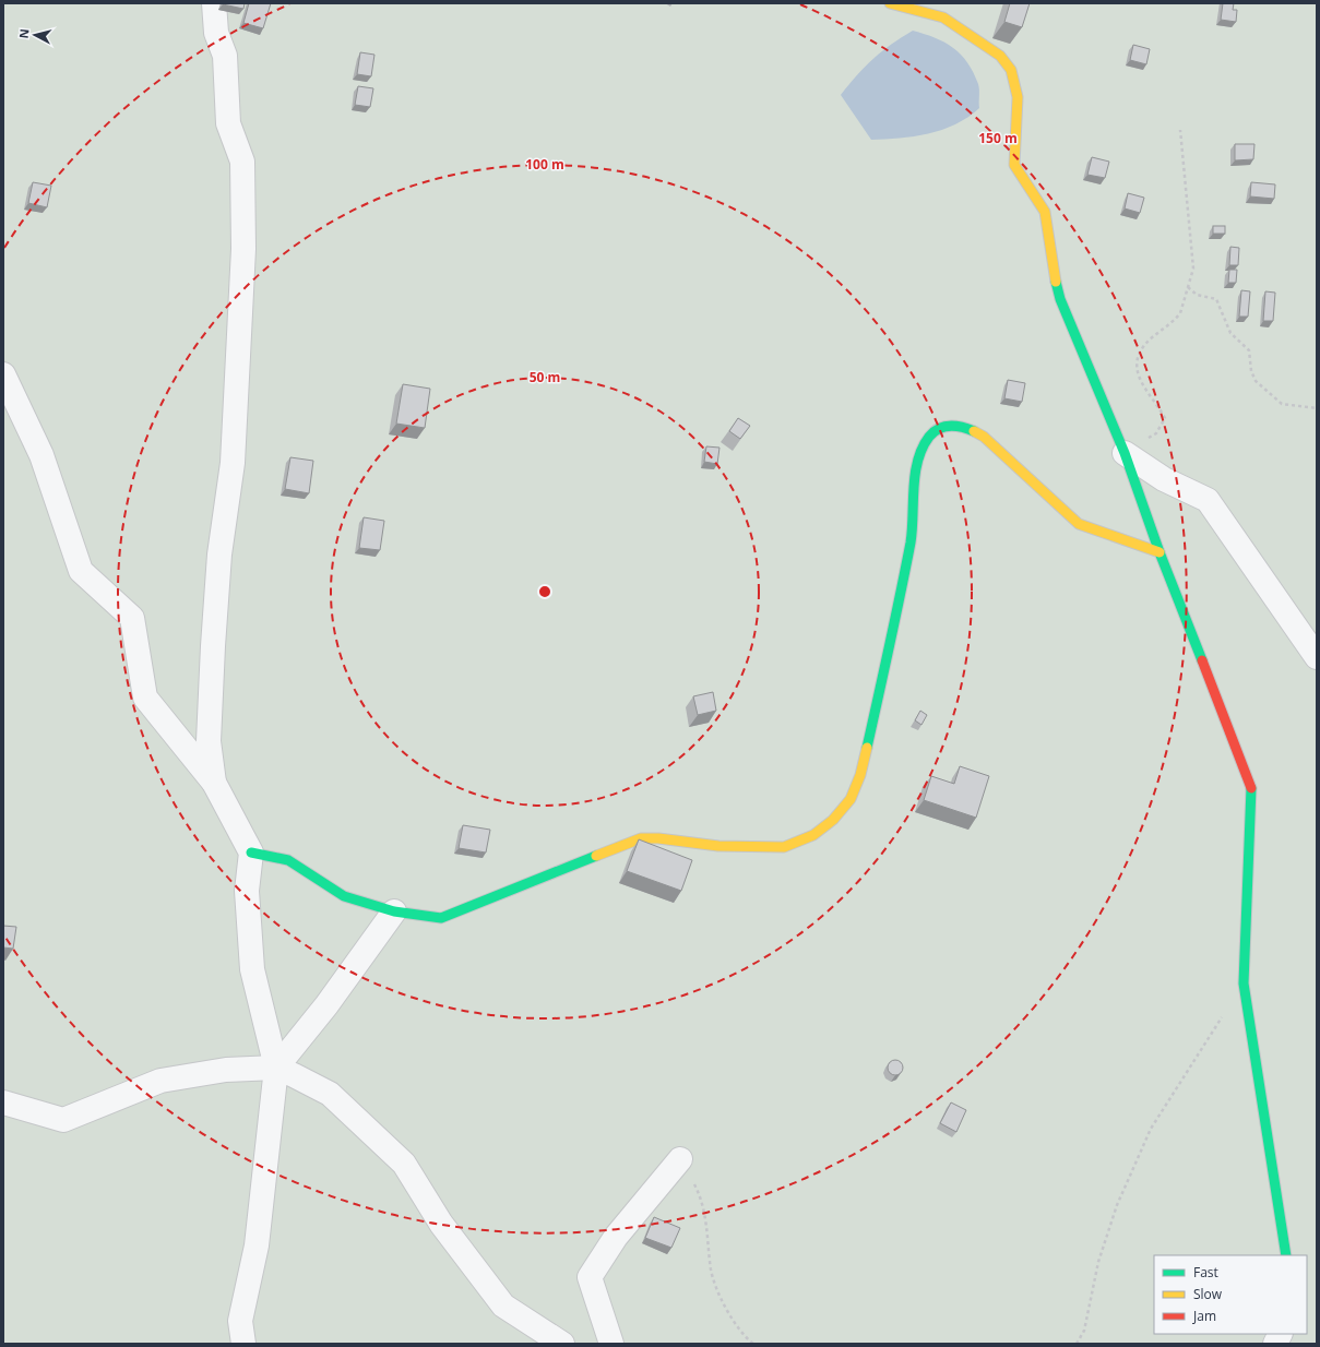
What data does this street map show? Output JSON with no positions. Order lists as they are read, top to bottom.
{
  "legend": ["Fast", "Slow", "Jam"],
  "north": "left",
  "rings": ["150 m", "100 m", "50 m"]
}
